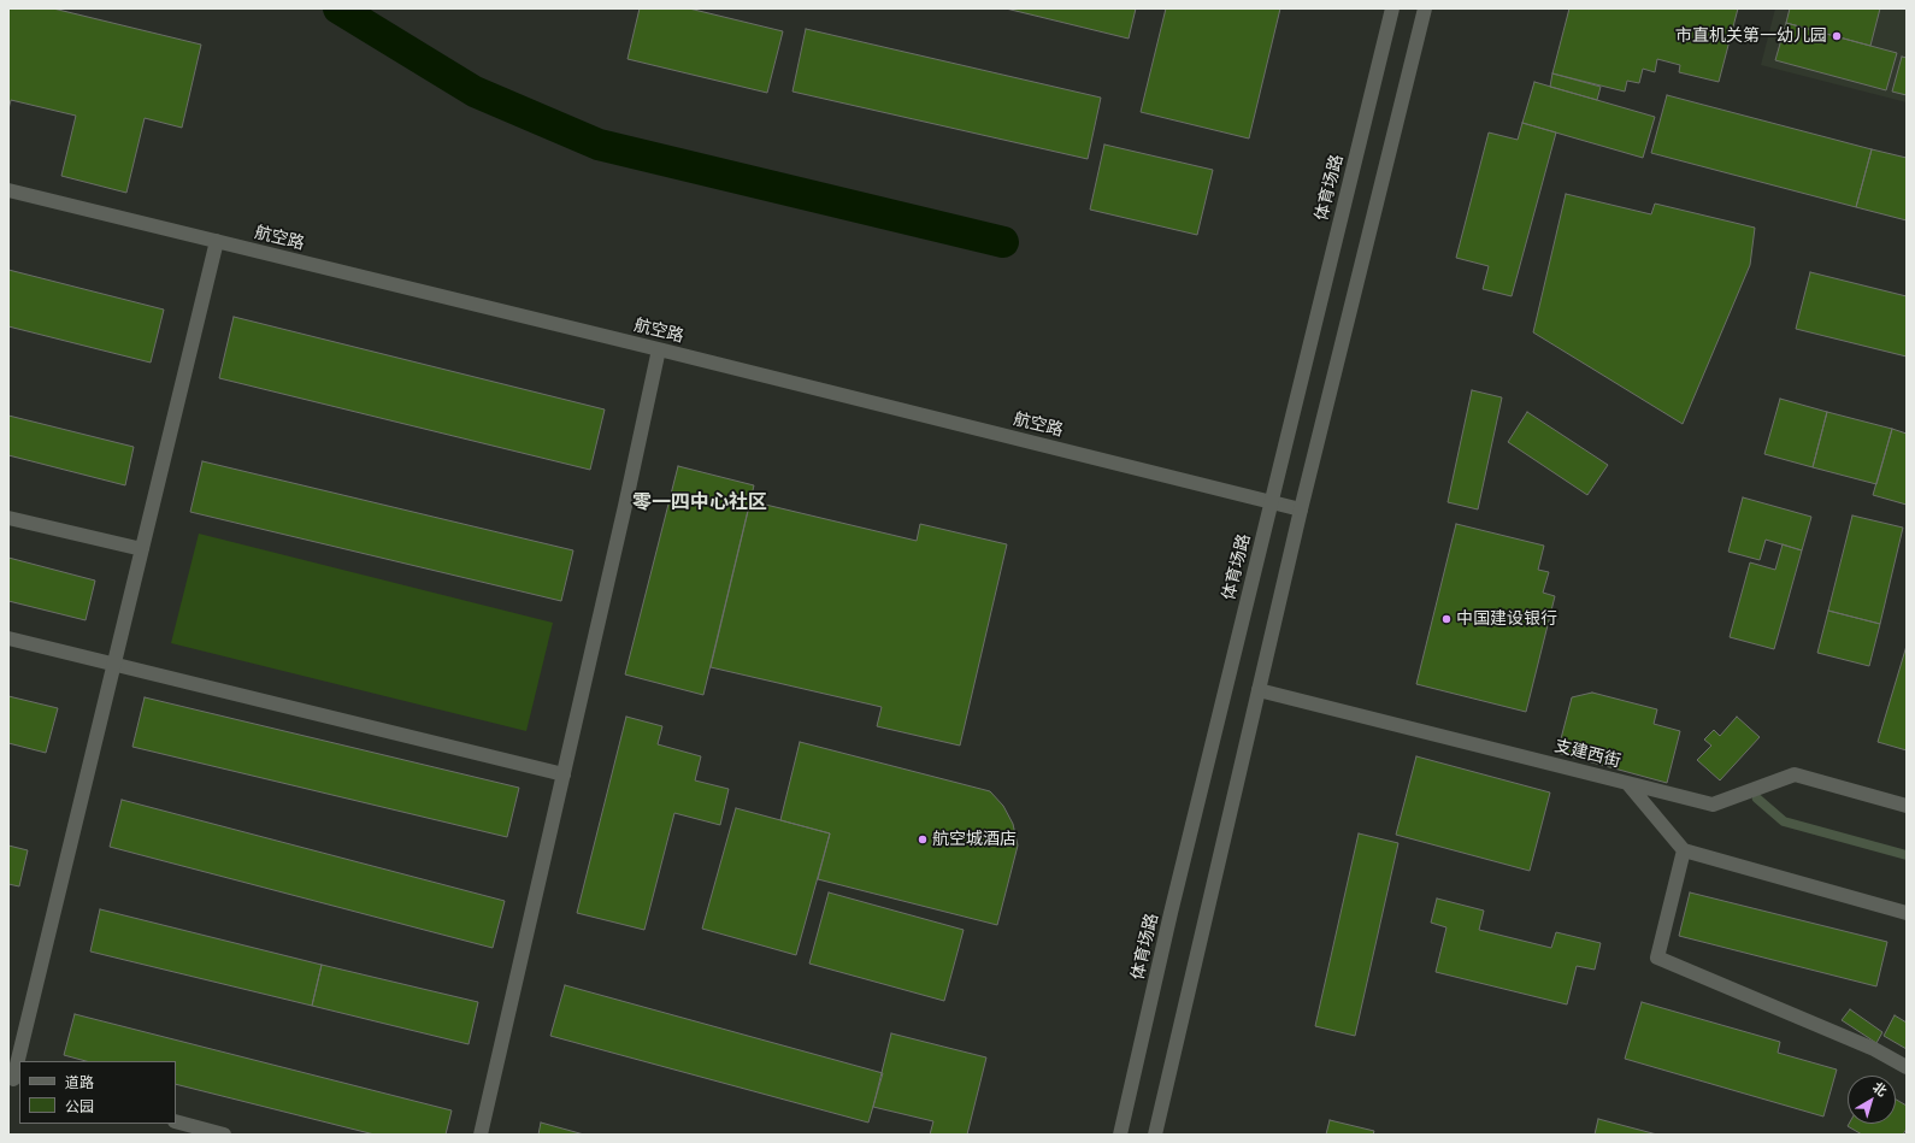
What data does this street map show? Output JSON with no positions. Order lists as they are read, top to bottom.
{
  "streets": {
    "street": ["体育场路", "航空路", "支建西街"]
  },
  "crossings": [
    ["体育场路", "航空路"]
  ],
  "districts": ["零一四中心社区"],
  "places": ["市直机关第一幼儿园", "中国建设银行", "航空城酒店"],
  "legend": ["道路", "公园"],
  "north": "top right"
}
